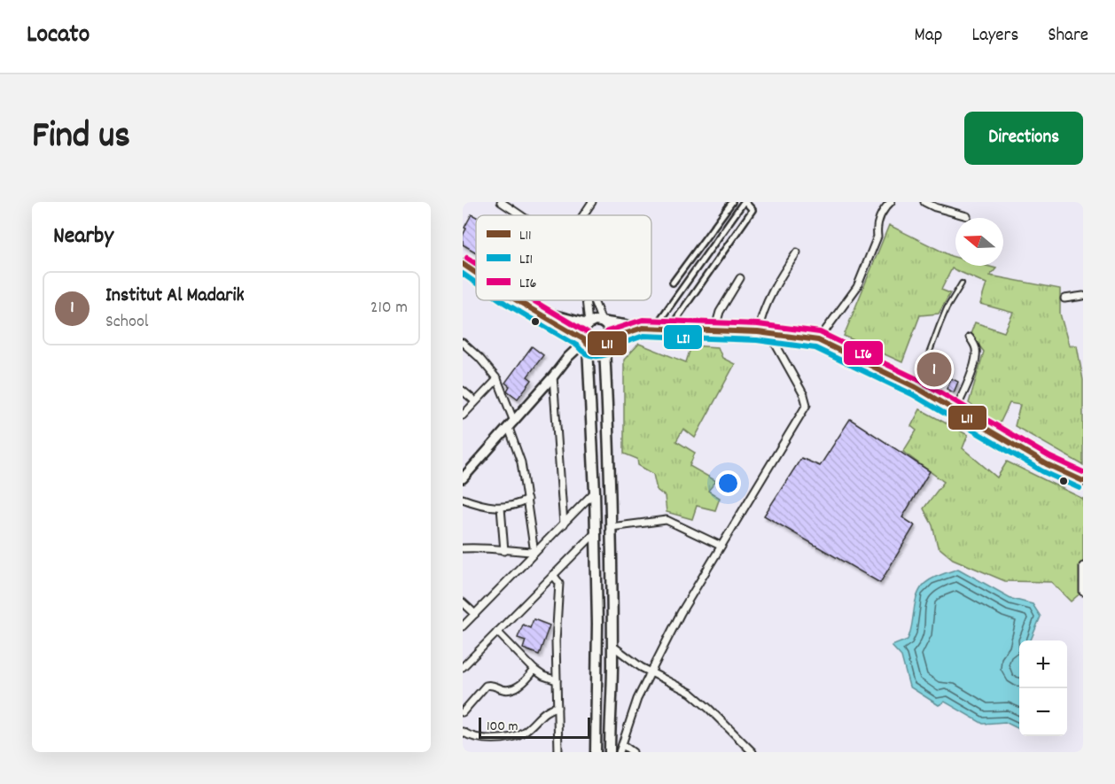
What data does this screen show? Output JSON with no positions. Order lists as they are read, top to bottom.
{
  "lines": ["transit line LI6", "transit line L11", "transit line LI1"],
  "legend": ["L11", "LI1", "LI6"],
  "scale_bar": "100 m",
  "north": "left",
  "page": {
    "header": "Locato",
    "nav": ["Map", "Layers", "Share"],
    "title": "Find us",
    "buttons": "Directions",
    "heading": "Nearby",
    "list": [
      {
        "mark": "1",
        "name": "Institut Al Madarik",
        "note": "School",
        "value": "210 m"
      }
    ],
    "pins": "1",
    "map_buttons": ["+", "−"],
    "scale": "100 m"
  }
}
